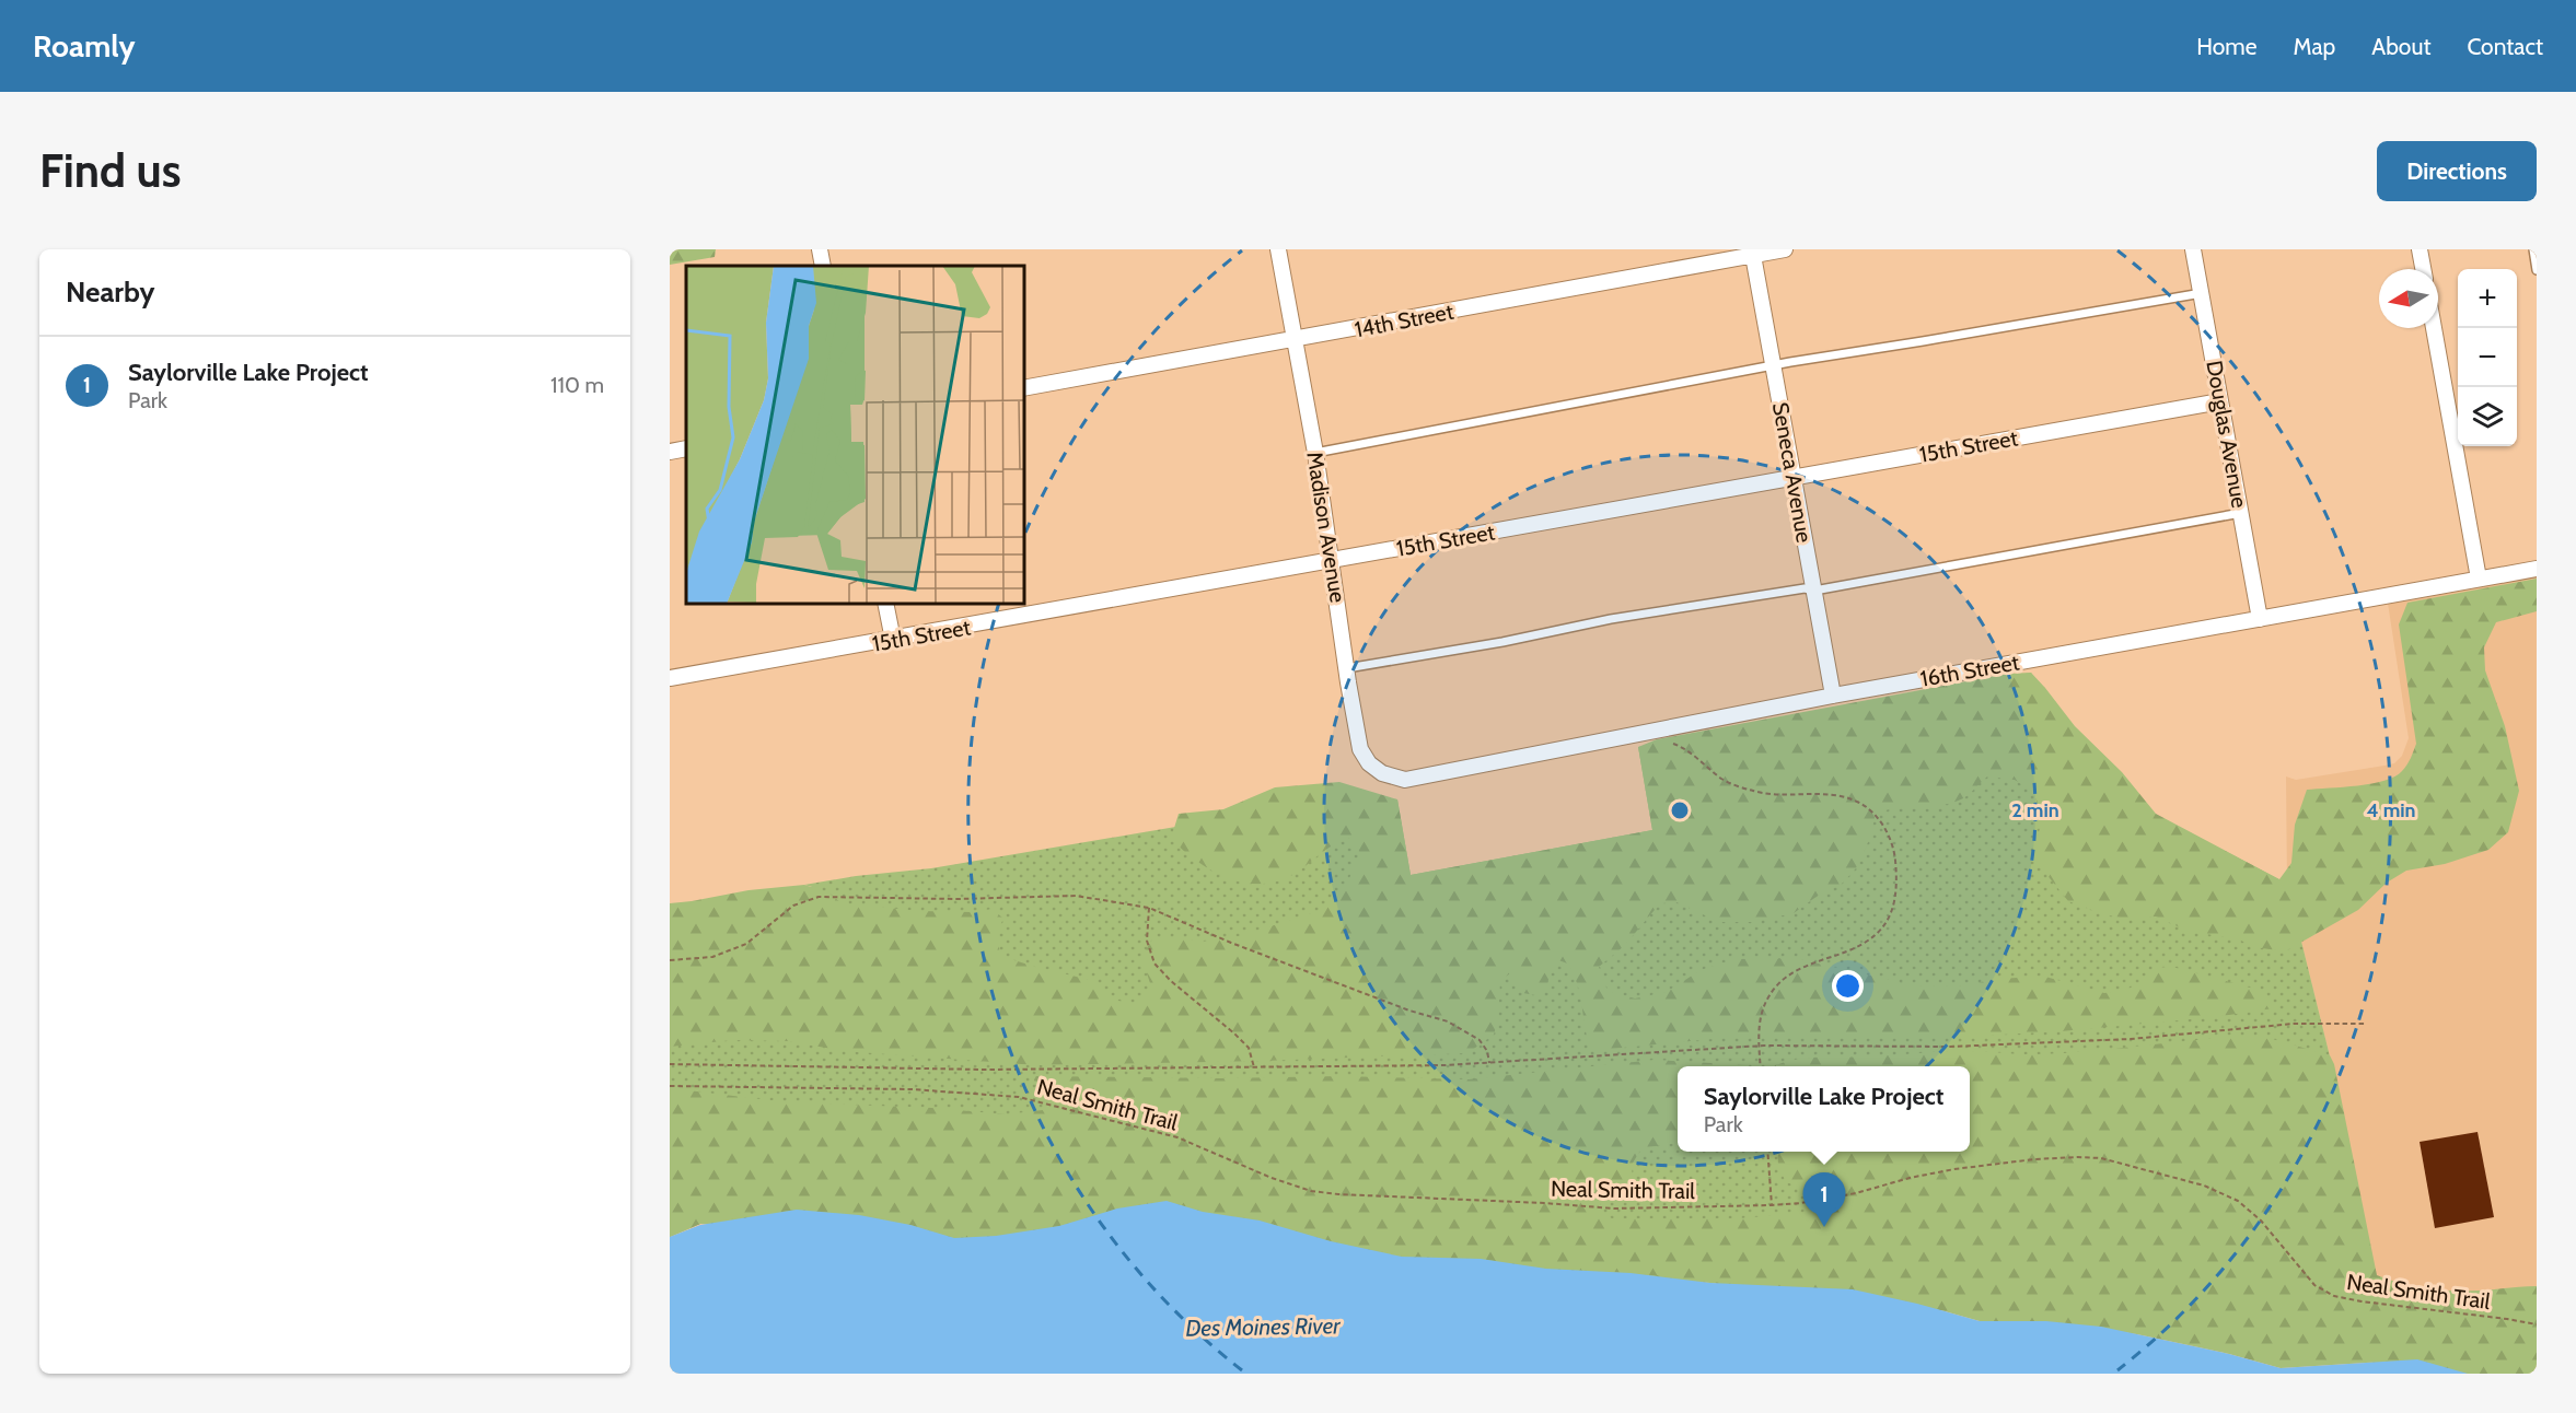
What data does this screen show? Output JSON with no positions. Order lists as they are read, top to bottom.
{
  "streets": {
    "street": [
      "14th Street",
      "Douglas Avenue",
      "15th Street",
      "Seneca Avenue",
      "Madison Avenue",
      "16th Street"
    ],
    "path": ["Neal Smith Trail"]
  },
  "crossings": [
    ["14th Street", "Seneca Avenue"],
    ["14th Street", "Madison Avenue"],
    ["Douglas Avenue", "15th Street"],
    ["Douglas Avenue", "16th Street"],
    ["15th Street", "Seneca Avenue"],
    ["15th Street", "Madison Avenue"],
    ["Seneca Avenue", "16th Street"],
    ["Madison Avenue", "16th Street"]
  ],
  "water": ["Des Moines River"],
  "north": "left",
  "page": {
    "header": "Roamly",
    "nav": [
      "Home",
      "Map",
      "About",
      "Contact"
    ],
    "buttons": "Directions",
    "title": "Find us",
    "heading": "Nearby",
    "map_buttons": ["+", "−"],
    "list": [
      {
        "mark": "1",
        "name": "Saylorville Lake Project",
        "note": "Park",
        "value": "110 m"
      }
    ],
    "popup": ["Saylorville Lake Project", "Park"],
    "pins": "1"
  },
  "rings": ["2 min", "4 min"]
}
